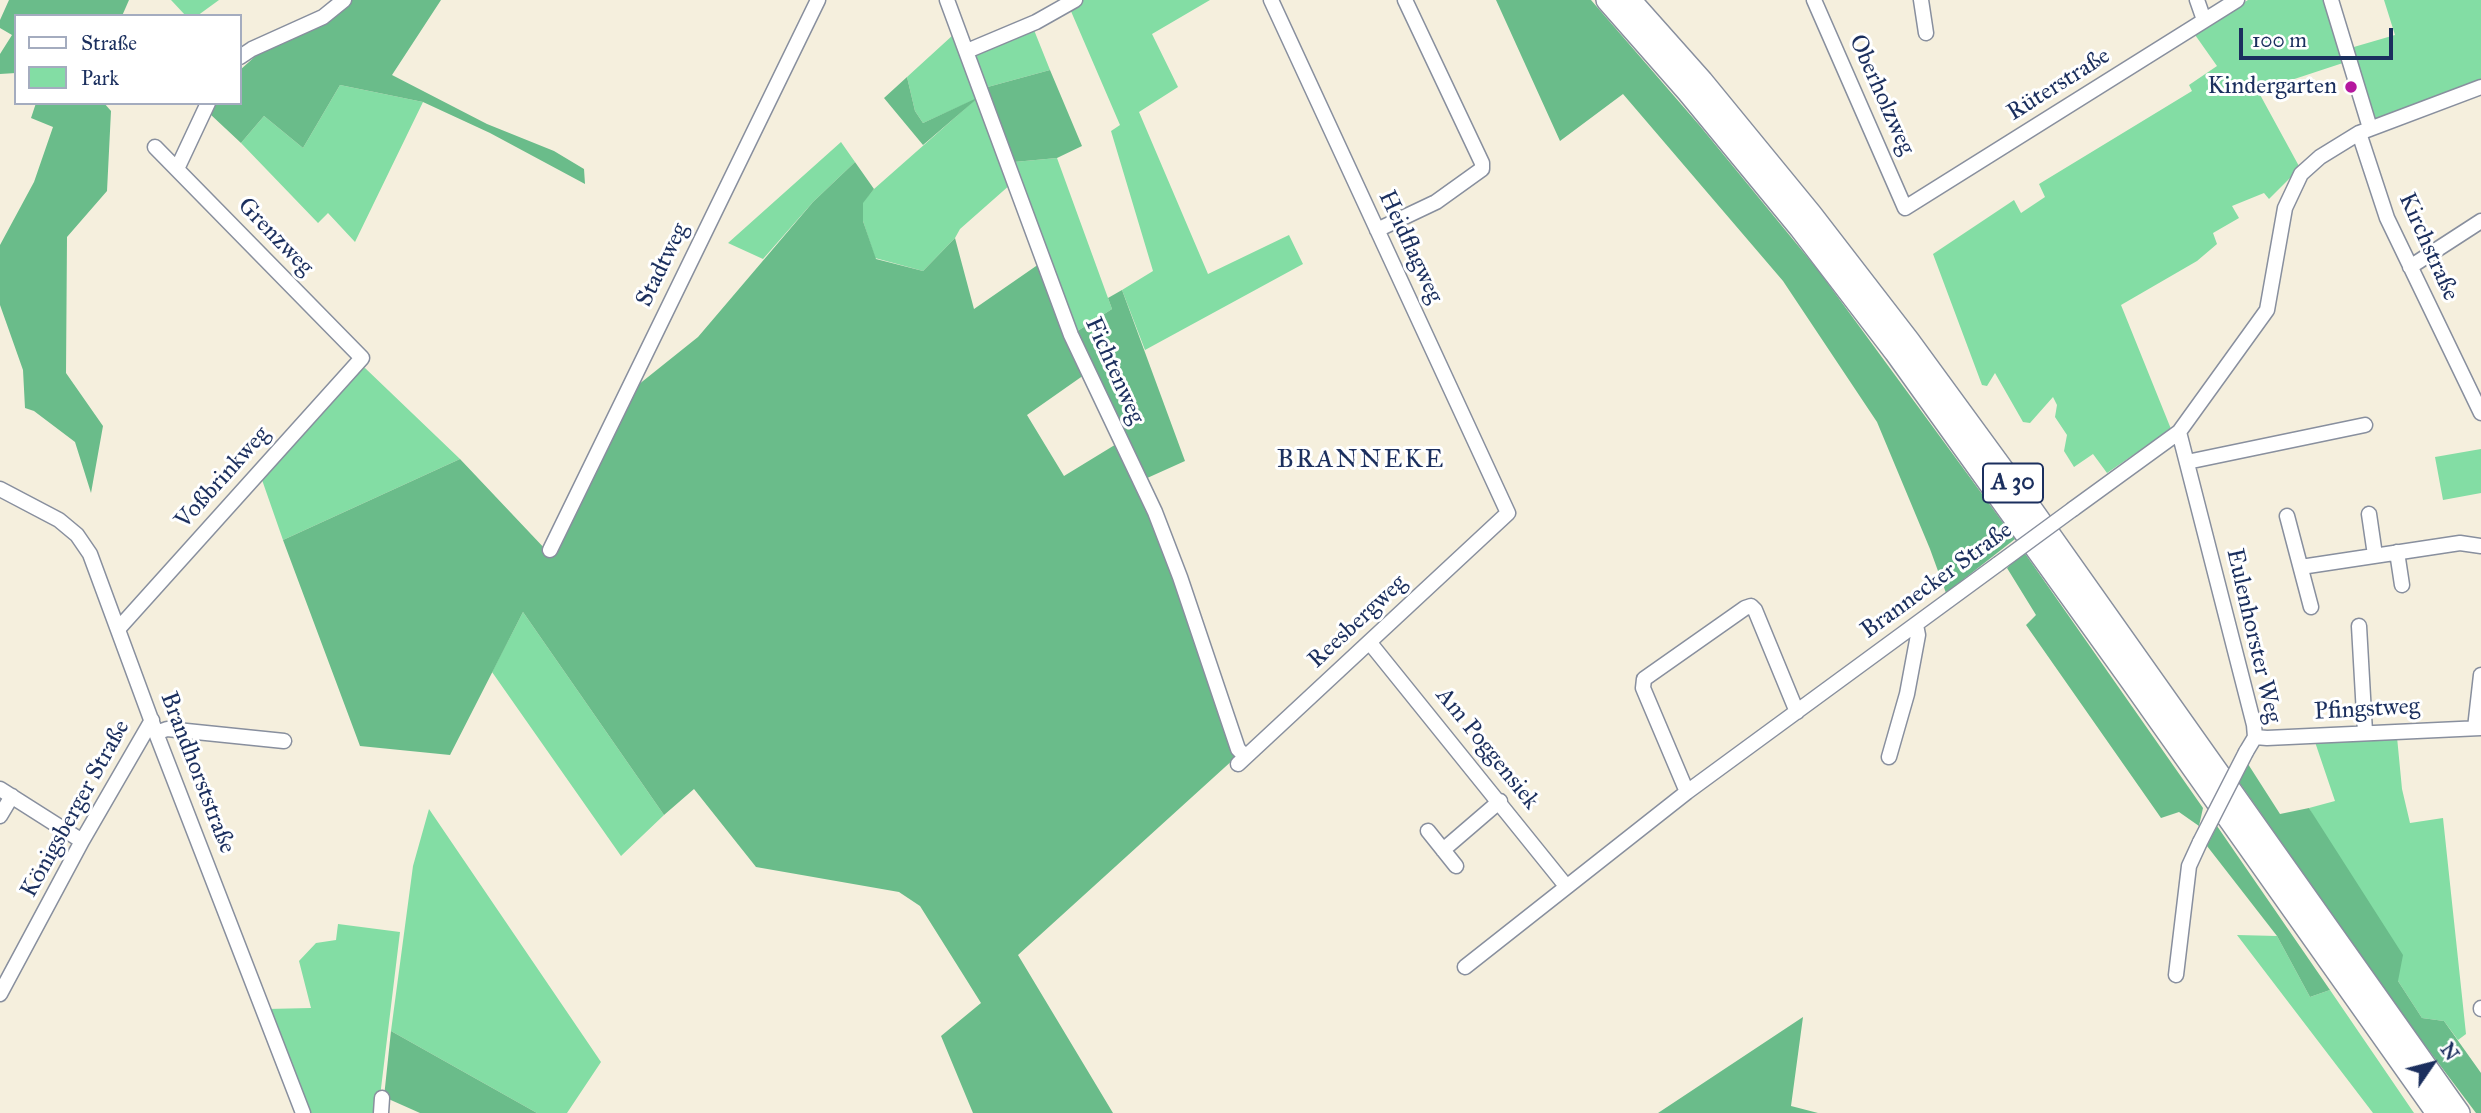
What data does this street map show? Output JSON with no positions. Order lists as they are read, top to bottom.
{
  "streets": {
    "highway": ["A 30"],
    "street": [
      "Rüterstraße",
      "Oberholzweg",
      "Grenzweg",
      "Heidflagweg",
      "Kirchstraße",
      "Stadtweg",
      "Fichtenweg",
      "Voßbrinkweg",
      "Brannecker Straße",
      "Reesbergweg",
      "Eulenhorster Weg",
      "Pfingstweg",
      "Am Poggensiek",
      "Brandhorststraße",
      "Königsberger Straße"
    ]
  },
  "crossings": [
    ["Rüterstraße", "Oberholzweg"],
    ["Grenzweg", "Voßbrinkweg"],
    ["Heidflagweg", "Reesbergweg"],
    ["Kirchstraße", "Brannecker Straße"],
    ["Fichtenweg", "Reesbergweg"],
    ["Voßbrinkweg", "Brandhorststraße"],
    ["Brannecker Straße", "Eulenhorster Weg"],
    ["Brannecker Straße", "Am Poggensiek"],
    ["Reesbergweg", "Am Poggensiek"],
    ["Eulenhorster Weg", "Pfingstweg"],
    ["Brandhorststraße", "Königsberger Straße"]
  ],
  "districts": ["BRANNEKE"],
  "places": ["Kindergarten"],
  "legend": ["Straße", "Park"],
  "scale_bar": "100 m",
  "north": "top right"
}
